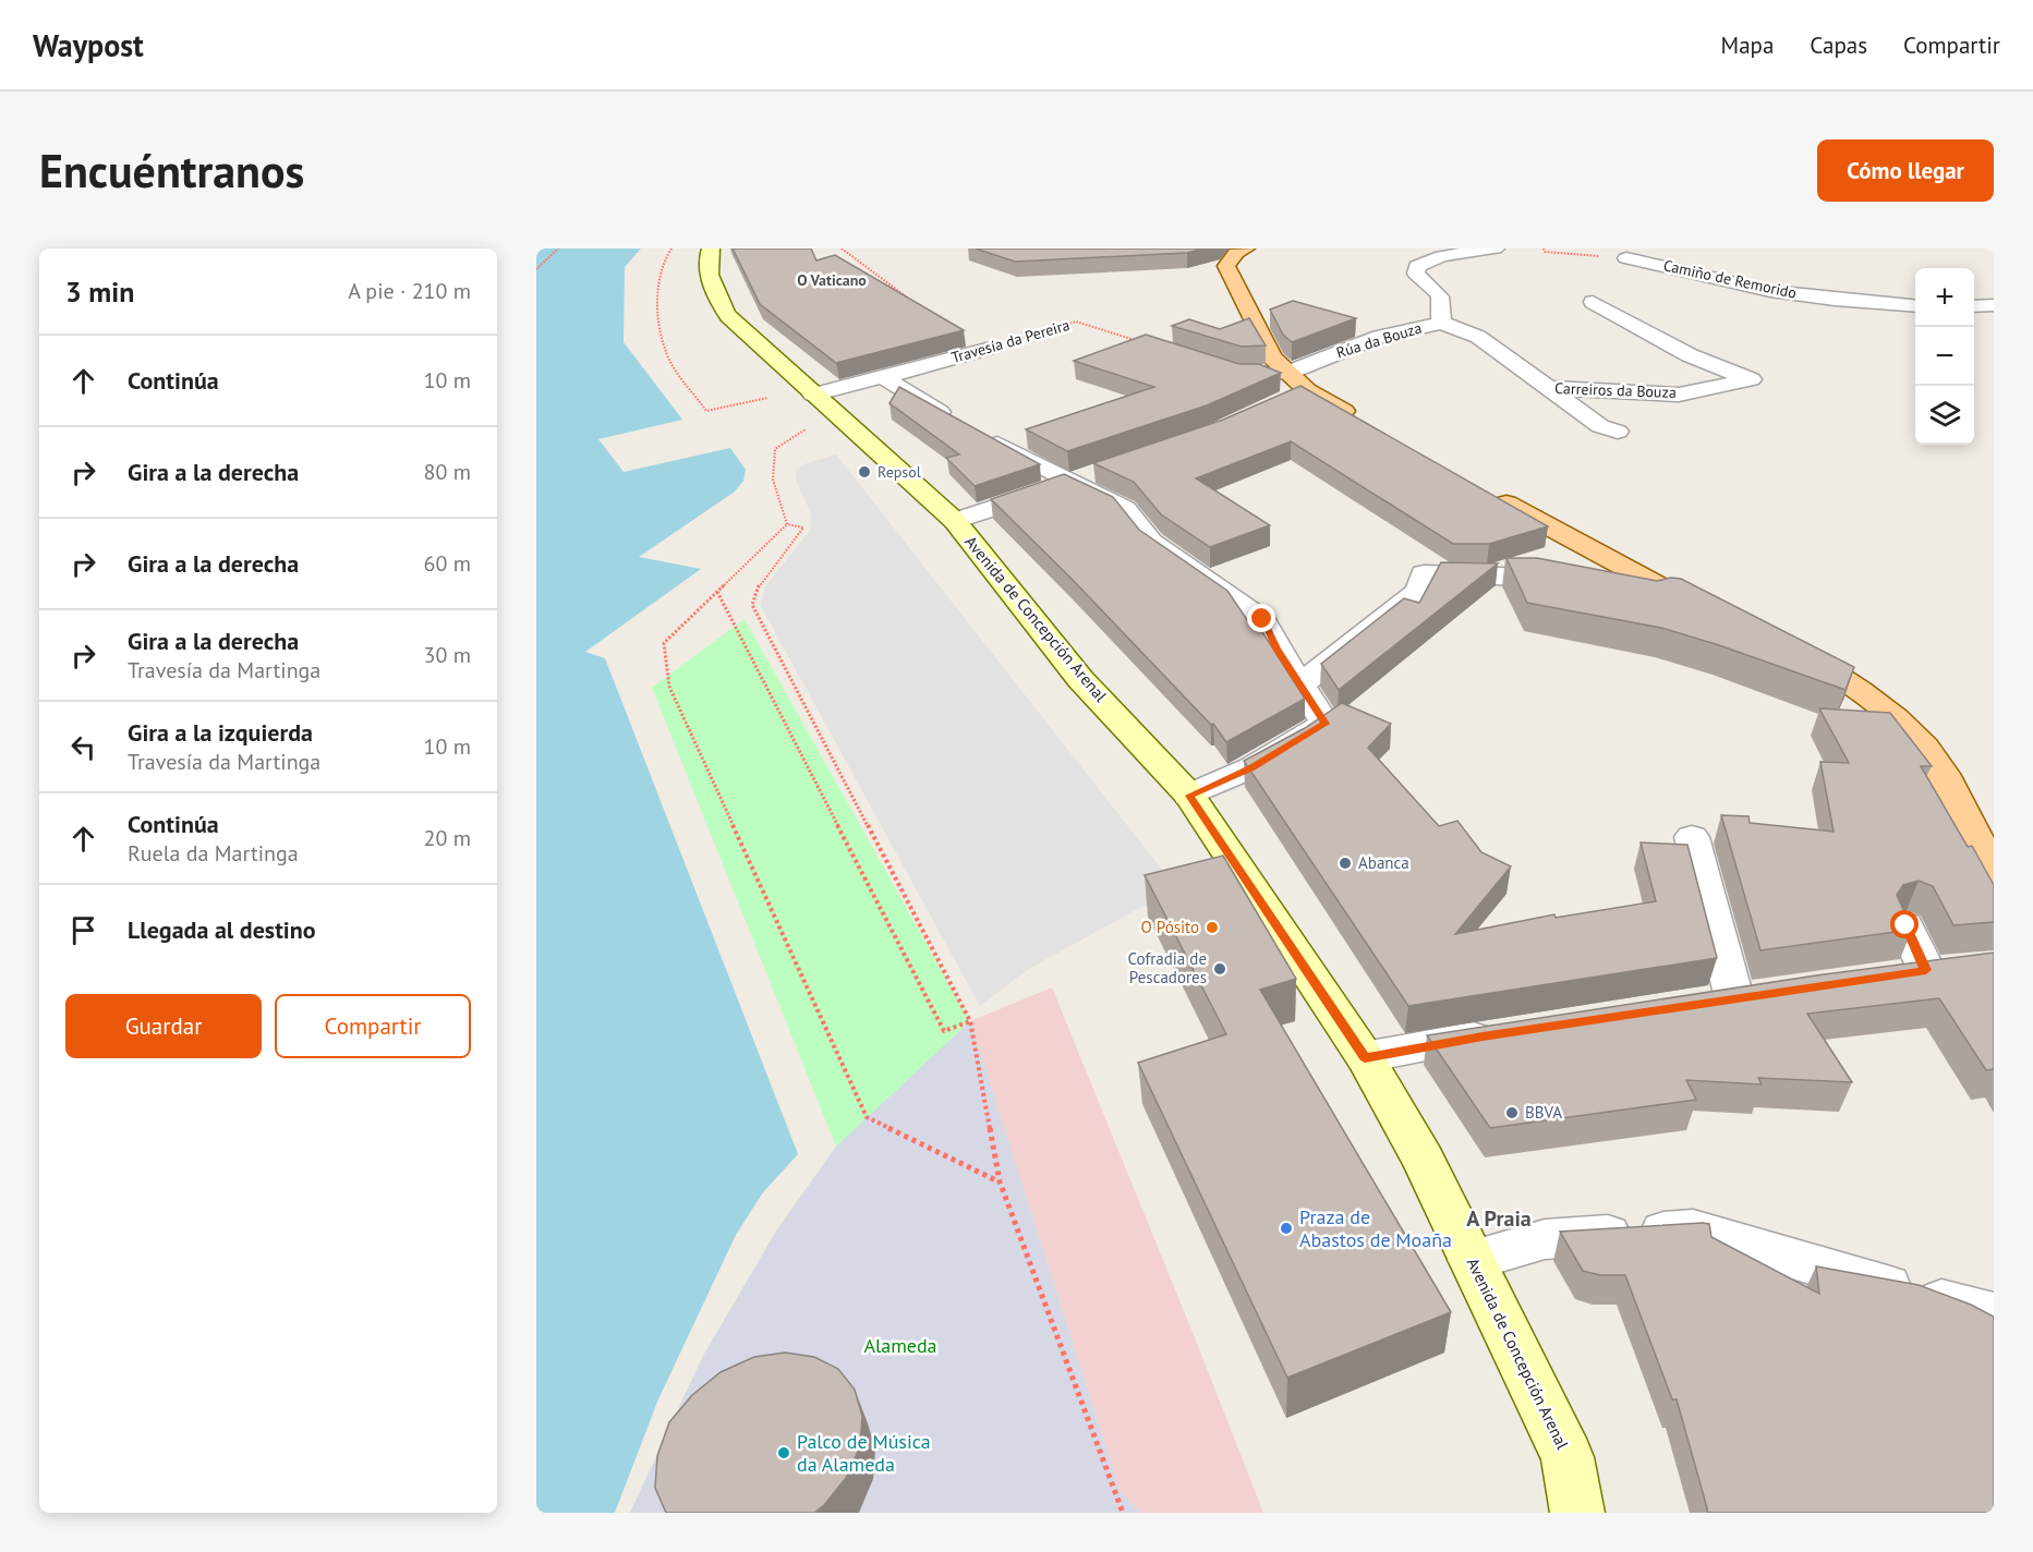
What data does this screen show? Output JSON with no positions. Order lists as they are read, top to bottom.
{
  "streets": {
    "street": [
      "Camiño de Remorido",
      "Rúa da Bouza",
      "Travesía da Pereira",
      "Carreiros da Bouza",
      "Avenida de Concepción Arenal"
    ]
  },
  "crossings": [
    ["Rúa da Bouza", "Carreiros da Bouza"],
    ["Travesía da Pereira", "Avenida de Concepción Arenal"]
  ],
  "districts": ["O Vaticano", "A Praia"],
  "parks": ["Alameda"],
  "places": [
    "Repsol",
    "Abanca",
    "O Pósito",
    "Cofradia de Pescadores",
    "BBVA",
    "Praza de Abastos de Moaña",
    "Palco de Música da Alameda"
  ],
  "page": {
    "header": "Waypost",
    "nav": ["Mapa", "Capas", "Compartir"],
    "buttons": [
      "Cómo llegar",
      ["Guardar", "Compartir"]
    ],
    "title": "Encuéntranos",
    "heading": ["3 min", "A pie · 210 m"],
    "map_buttons": ["+", "−"],
    "list": [
      ["Continúa", "10 m"],
      ["Gira a la derecha", "80 m"],
      ["Gira a la derecha", "60 m"],
      ["Gira a la derecha", "Travesía da Martinga", "30 m"],
      ["Gira a la izquierda", "Travesía da Martinga", "10 m"],
      ["Continúa", "Ruela da Martinga", "20 m"],
      "Llegada al destino"
    ]
  }
}
